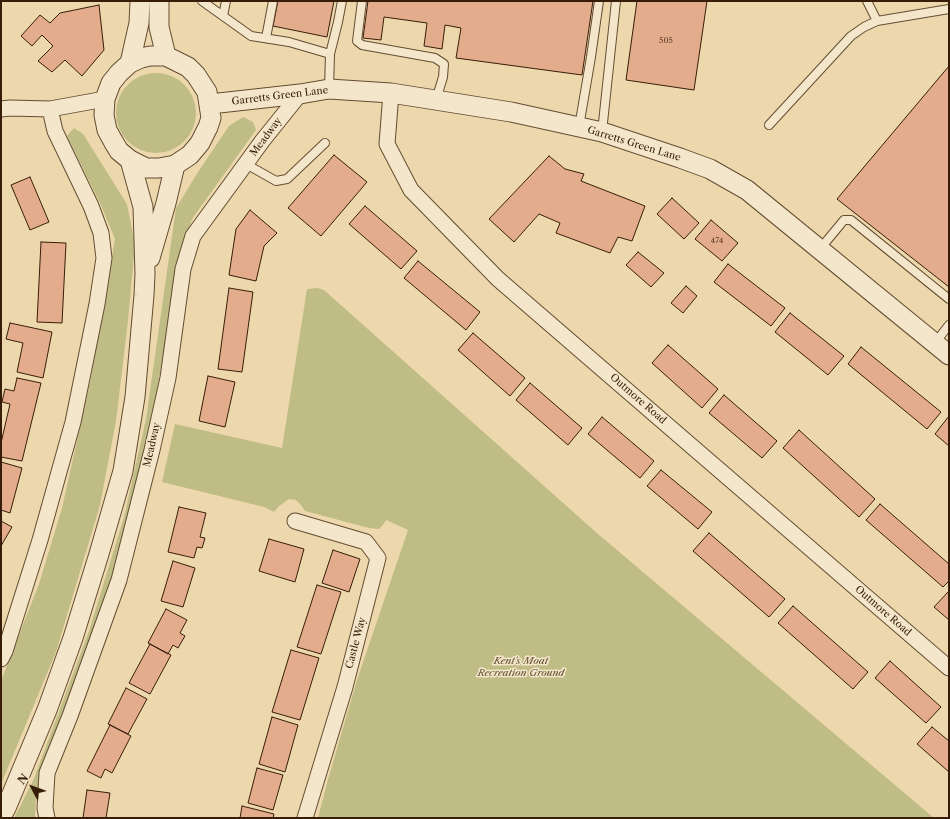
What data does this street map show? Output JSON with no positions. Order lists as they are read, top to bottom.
{
  "streets": {
    "street": [
      "Garretts Green Lane",
      "Meadway",
      "Outmore Road",
      "Castle Way"
    ]
  },
  "crossings": [
    ["Garretts Green Lane", "Meadway"],
    ["Garretts Green Lane", "Outmore Road"]
  ],
  "parks": ["Kent's Moat Recreation Ground"],
  "house_numbers": ["505", "474"],
  "north": "top left"
}
